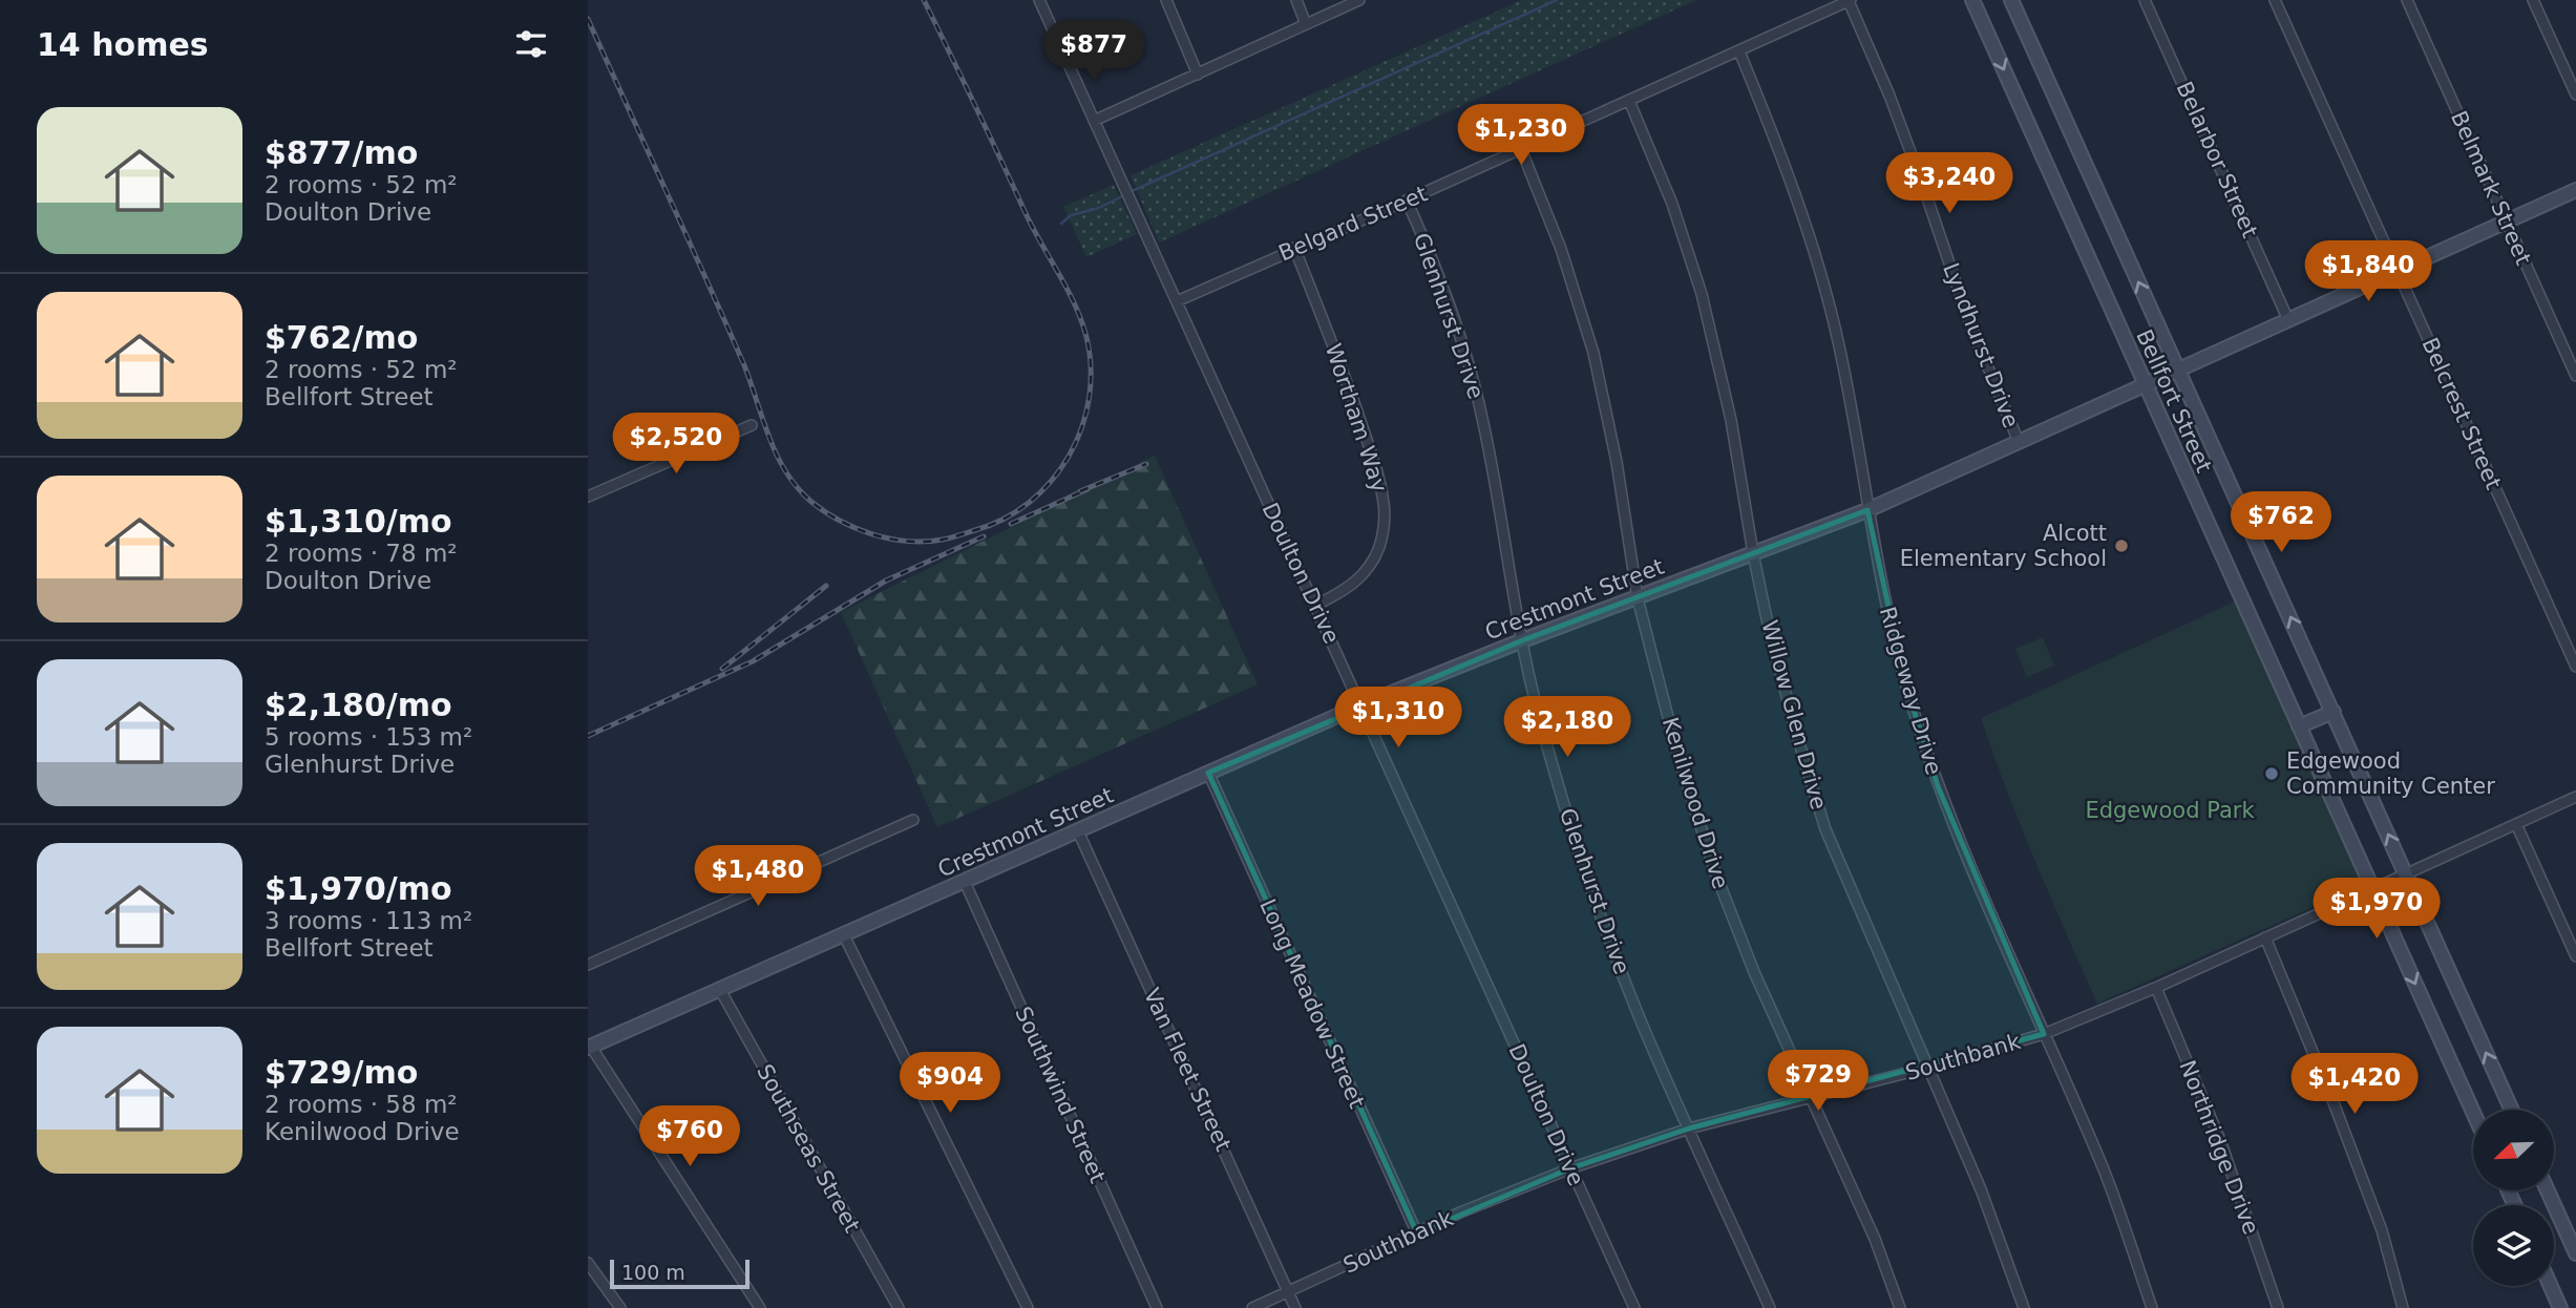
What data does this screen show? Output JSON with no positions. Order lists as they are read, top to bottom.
{
  "streets": {
    "main road": ["Bellfort Street", "Crestmont Street"],
    "street": [
      "Belarbor Street",
      "Belmark Street",
      "Belgard Street",
      "Glenhurst Drive",
      "Lyndhurst Drive",
      "Belcrest Street",
      "Wortham Way",
      "Doulton Drive",
      "Ridgeway Drive",
      "Willow Glen Drive",
      "Kenilwood Drive",
      "Long Meadow Street",
      "Southbank",
      "Van Fleet Street",
      "Southwind Street",
      "Northridge Drive",
      "Southseas Street"
    ]
  },
  "crossings": [
    ["Belarbor Street", "Crestmont Street"],
    ["Belmark Street", "Crestmont Street"],
    ["Belgard Street", "Glenhurst Drive"],
    ["Belgard Street", "Lyndhurst Drive"],
    ["Belgard Street", "Wortham Way"],
    ["Belgard Street", "Doulton Drive"],
    ["Belgard Street", "Ridgeway Drive"],
    ["Belgard Street", "Willow Glen Drive"],
    ["Belgard Street", "Kenilwood Drive"],
    ["Glenhurst Drive", "Crestmont Street"],
    ["Glenhurst Drive", "Southbank"],
    ["Lyndhurst Drive", "Crestmont Street"],
    ["Bellfort Street", "Crestmont Street"],
    ["Bellfort Street", "Southbank"],
    ["Belcrest Street", "Crestmont Street"],
    ["Wortham Way", "Doulton Drive"],
    ["Doulton Drive", "Crestmont Street"],
    ["Doulton Drive", "Southbank"],
    ["Crestmont Street", "Ridgeway Drive"],
    ["Crestmont Street", "Willow Glen Drive"],
    ["Crestmont Street", "Kenilwood Drive"],
    ["Crestmont Street", "Long Meadow Street"],
    ["Crestmont Street", "Van Fleet Street"],
    ["Crestmont Street", "Southwind Street"],
    ["Crestmont Street", "Southseas Street"],
    ["Ridgeway Drive", "Southbank"],
    ["Willow Glen Drive", "Southbank"],
    ["Kenilwood Drive", "Southbank"],
    ["Long Meadow Street", "Southbank"],
    ["Southbank", "Van Fleet Street"],
    ["Southbank", "Northridge Drive"]
  ],
  "parks": ["Edgewood Park"],
  "places": ["Alcott Elementary School", "Edgewood Community Center"],
  "scale_bar": "100 m",
  "north": "bottom left",
  "page": {
    "heading": "14 homes",
    "price": [
      "$877",
      "$1,230",
      "$3,240",
      "$1,840",
      "$2,520",
      "$762",
      "$1,310",
      "$2,180",
      "$1,480",
      "$1,970",
      "$729",
      "$904",
      "$1,420",
      "$760"
    ],
    "list": [
      {
        "name": "$877/mo",
        "note": "2 rooms · 52 m² · Doulton Drive"
      },
      {
        "name": "$762/mo",
        "note": "2 rooms · 52 m² · Bellfort Street"
      },
      {
        "name": "$1,310/mo",
        "note": "2 rooms · 78 m² · Doulton Drive"
      },
      {
        "name": "$2,180/mo",
        "note": "5 rooms · 153 m² · Glenhurst Drive"
      },
      {
        "name": "$1,970/mo",
        "note": "3 rooms · 113 m² · Bellfort Street"
      },
      {
        "name": "$729/mo",
        "note": "2 rooms · 58 m² · Kenilwood Drive"
      }
    ],
    "scale": "100 m"
  }
}
